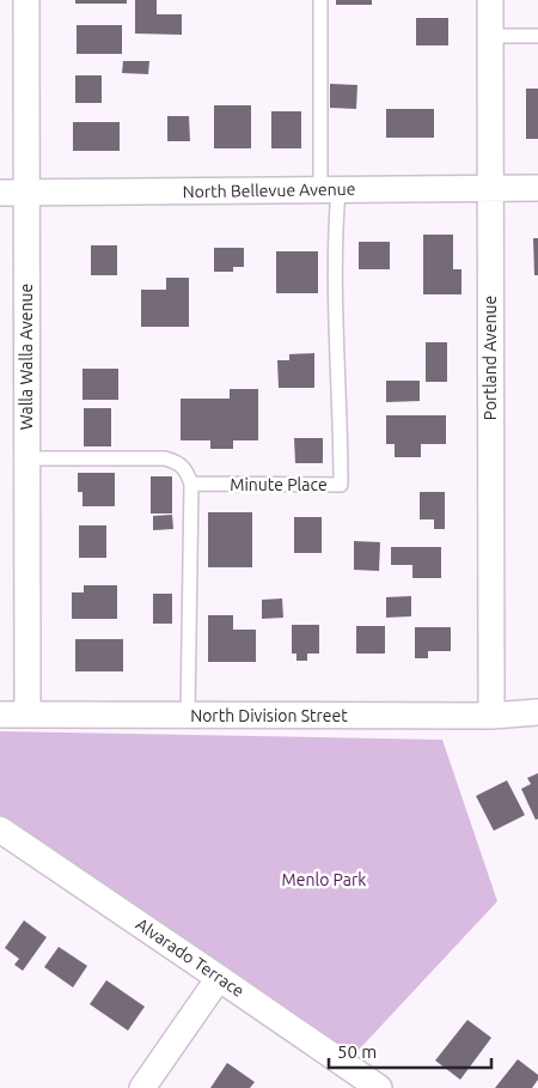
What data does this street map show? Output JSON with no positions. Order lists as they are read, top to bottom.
{
  "streets": {
    "street": [
      "North Bellevue Avenue",
      "Walla Walla Avenue",
      "Portland Avenue",
      "North Division Street",
      "Alvarado Terrace"
    ],
    "lane": ["Minute Place"]
  },
  "crossings": [
    ["North Bellevue Avenue", "Walla Walla Avenue"],
    ["North Bellevue Avenue", "Portland Avenue"],
    ["North Bellevue Avenue", "Minute Place"],
    ["Walla Walla Avenue", "North Division Street"],
    ["Portland Avenue", "North Division Street"]
  ],
  "parks": ["Menlo Park"],
  "scale_bar": "50 m"
}
